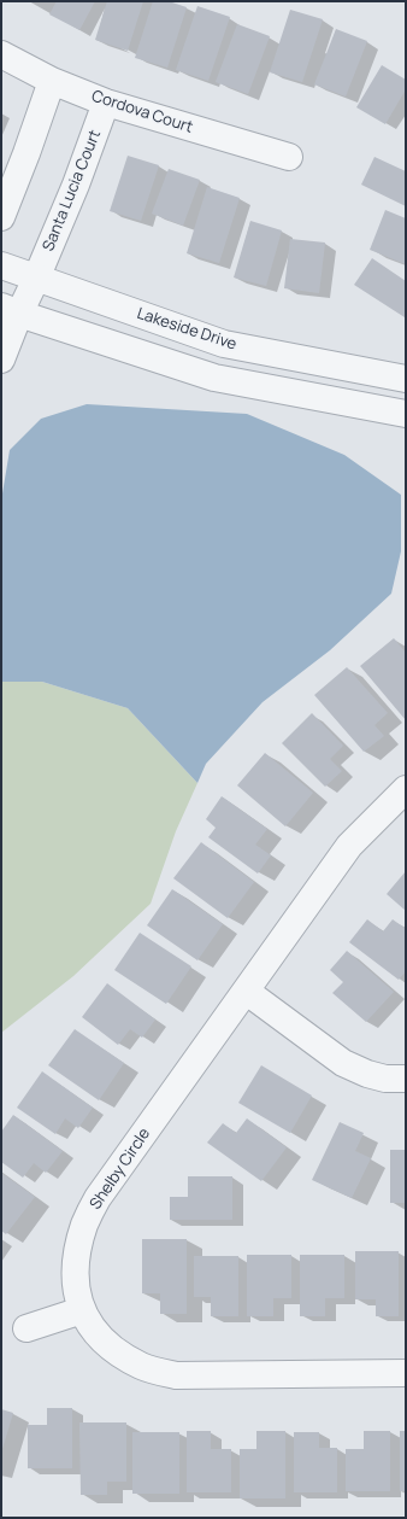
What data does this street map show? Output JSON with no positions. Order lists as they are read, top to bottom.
{
  "streets": {
    "street": [
      "Cordova Court",
      "Santa Lucia Court",
      "Lakeside Drive",
      "Shelby Circle"
    ]
  },
  "crossings": [
    ["Cordova Court", "Santa Lucia Court"],
    ["Santa Lucia Court", "Lakeside Drive"]
  ]
}
